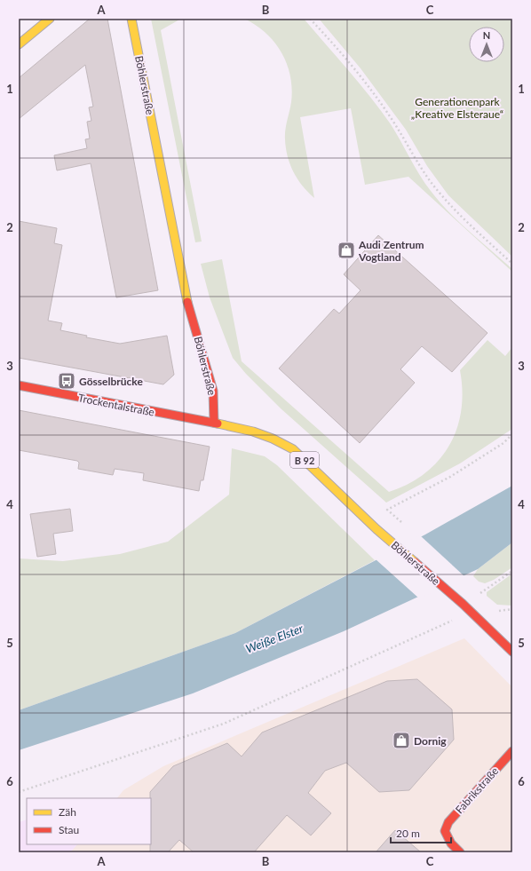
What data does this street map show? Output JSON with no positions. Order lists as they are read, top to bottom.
{
  "streets": {
    "street": [
      "Böhlerstraße",
      "Trockentalstraße",
      "B 92",
      "Fabrikstraße"
    ]
  },
  "crossings": [
    ["Böhlerstraße", "Trockentalstraße"]
  ],
  "water": ["Weiße Elster"],
  "parks": ["Generationenpark „Kreative Elsteraue“"],
  "places": {
    "shop": ["Audi Zentrum Vogtland", "Dornig"],
    "bus stop": ["Gösselbrücke"]
  },
  "legend": ["Zäh", "Stau"],
  "scale_bar": "20 m",
  "north": "top",
  "grid": {
    "columns": ["A", "B", "C"],
    "rows": [
      "1",
      "2",
      "3",
      "4",
      "5",
      "6"
    ]
  }
}
